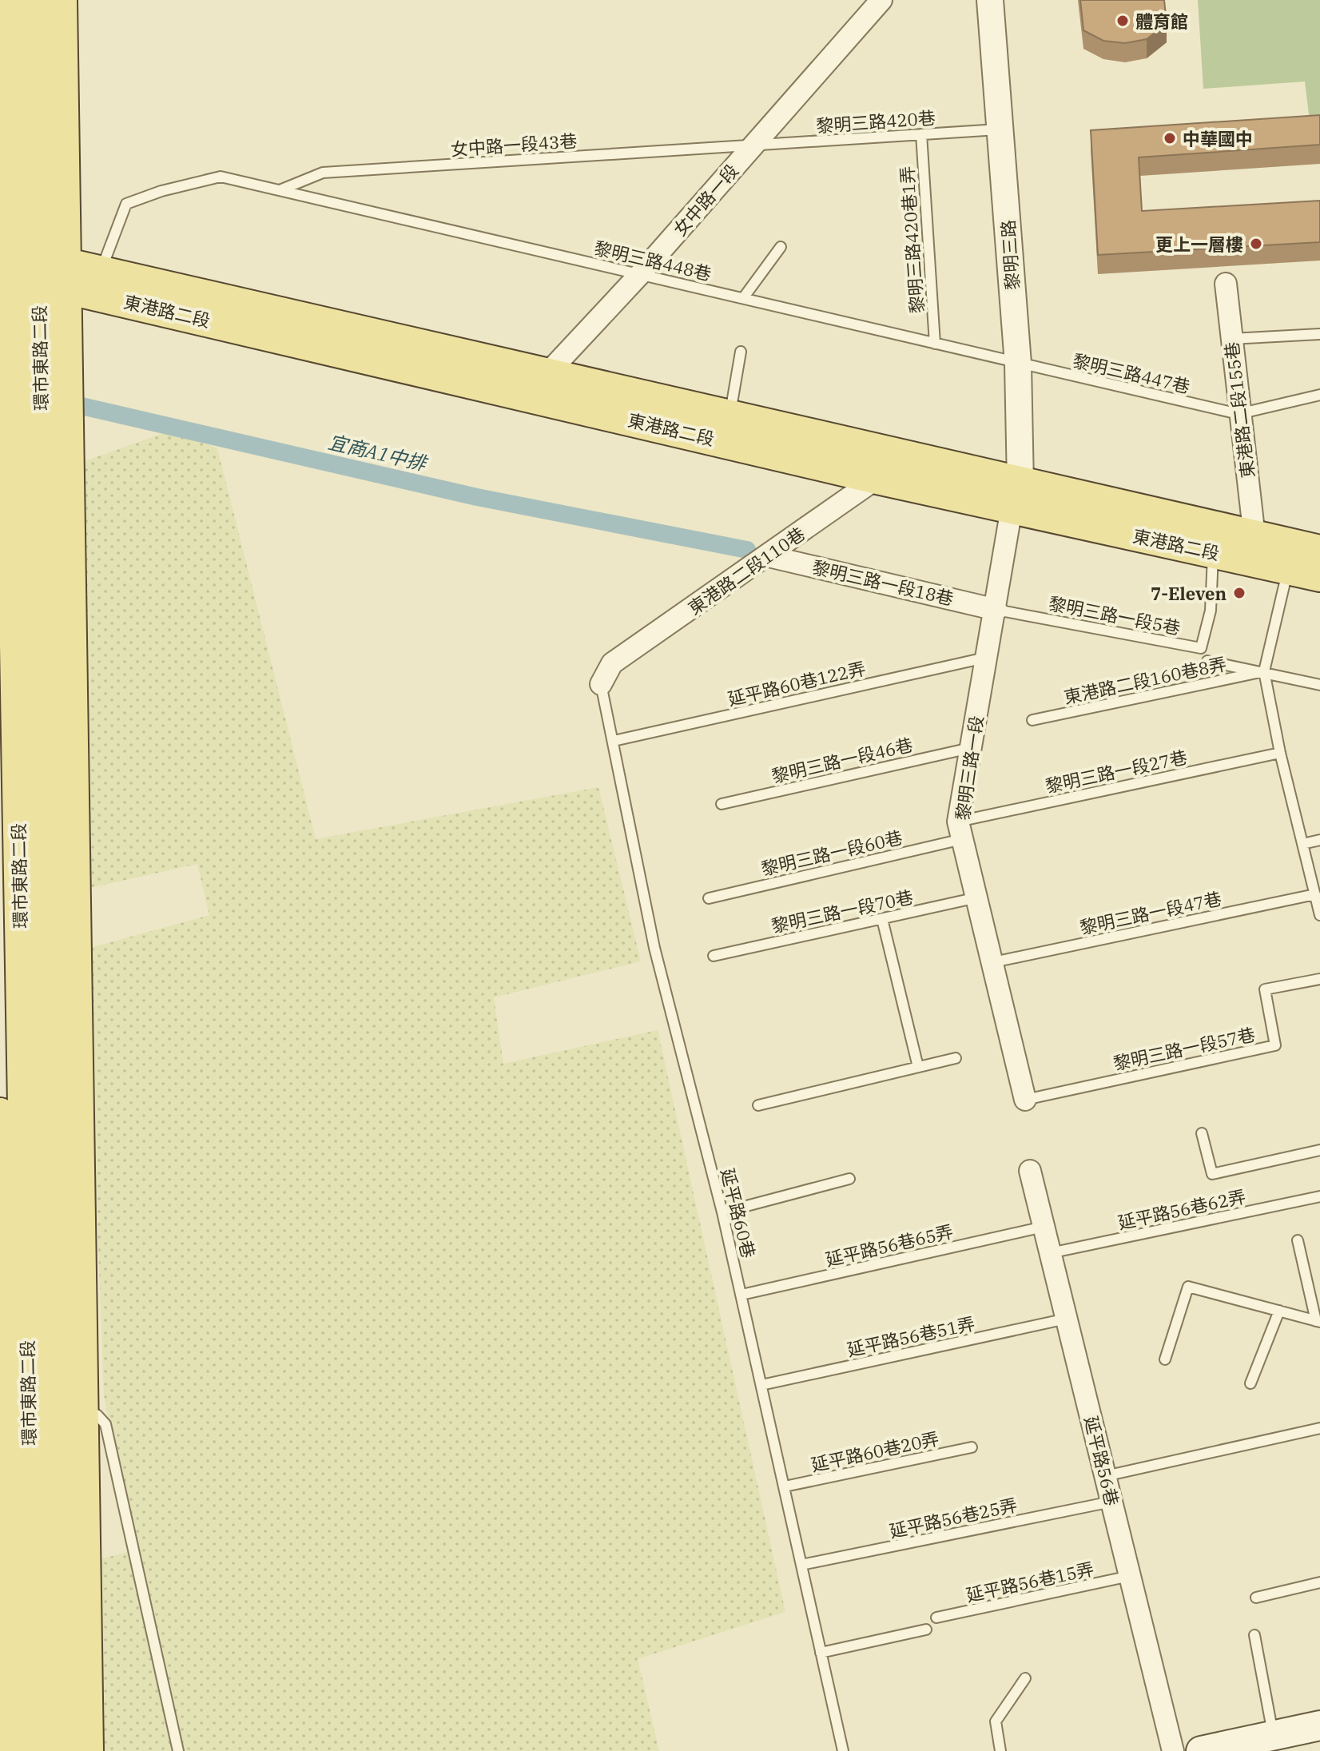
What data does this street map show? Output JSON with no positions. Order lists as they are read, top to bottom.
{
  "streets": {
    "main road": ["東港路二段", "環市東路二段"],
    "street": [
      "女中路一段",
      "黎明三路",
      "東港路二段155巷",
      "東港路二段110巷",
      "黎明三路一段18巷",
      "黎明三路一段",
      "延平路56巷"
    ],
    "lane": [
      "黎明三路420巷",
      "女中路一段43巷",
      "黎明三路420巷1弄",
      "黎明三路448巷",
      "黎明三路447巷",
      "黎明三路一段5巷",
      "東港路二段160巷8弄",
      "延平路60巷122弄",
      "黎明三路一段46巷",
      "黎明三路一段27巷",
      "黎明三路一段60巷",
      "黎明三路一段70巷",
      "黎明三路一段47巷",
      "黎明三路一段57巷",
      "延平路56巷62弄",
      "延平路60巷",
      "延平路56巷65弄",
      "延平路56巷51弄",
      "延平路60巷20弄",
      "延平路56巷25弄",
      "延平路56巷15弄"
    ]
  },
  "crossings": [
    ["黎明三路420巷", "女中路一段43巷"],
    ["黎明三路420巷", "女中路一段"],
    ["黎明三路420巷", "黎明三路420巷1弄"],
    ["黎明三路420巷", "黎明三路"],
    ["女中路一段43巷", "女中路一段"],
    ["女中路一段43巷", "黎明三路448巷"],
    ["女中路一段", "黎明三路448巷"],
    ["女中路一段", "東港路二段"],
    ["黎明三路420巷1弄", "黎明三路448巷"],
    ["黎明三路", "黎明三路448巷"],
    ["黎明三路", "東港路二段"],
    ["黎明三路", "黎明三路447巷"],
    ["黎明三路", "黎明三路一段"],
    ["黎明三路448巷", "東港路二段"],
    ["黎明三路448巷", "黎明三路447巷"],
    ["東港路二段", "環市東路二段"],
    ["東港路二段", "東港路二段155巷"],
    ["東港路二段", "東港路二段110巷"],
    ["東港路二段", "黎明三路一段5巷"],
    ["東港路二段", "黎明三路一段"],
    ["黎明三路447巷", "東港路二段155巷"],
    ["東港路二段110巷", "黎明三路一段18巷"],
    ["東港路二段110巷", "延平路60巷"],
    ["黎明三路一段18巷", "黎明三路一段5巷"],
    ["黎明三路一段18巷", "黎明三路一段"],
    ["黎明三路一段5巷", "黎明三路一段"],
    ["延平路60巷122弄", "黎明三路一段"],
    ["延平路60巷122弄", "延平路60巷"],
    ["黎明三路一段46巷", "黎明三路一段"],
    ["黎明三路一段", "黎明三路一段27巷"],
    ["黎明三路一段", "黎明三路一段60巷"],
    ["黎明三路一段", "黎明三路一段70巷"],
    ["黎明三路一段", "黎明三路一段47巷"],
    ["黎明三路一段", "黎明三路一段57巷"],
    ["黎明三路一段27巷", "黎明三路一段60巷"],
    ["延平路56巷62弄", "延平路56巷"],
    ["延平路60巷", "延平路56巷65弄"],
    ["延平路60巷", "延平路56巷51弄"],
    ["延平路60巷", "延平路60巷20弄"],
    ["延平路60巷", "延平路56巷25弄"],
    ["延平路56巷65弄", "延平路56巷"],
    ["延平路56巷51弄", "延平路56巷"],
    ["延平路56巷", "延平路56巷25弄"],
    ["延平路56巷", "延平路56巷15弄"]
  ],
  "water": ["宜商A1中排"],
  "places": [
    "體育館",
    "中華國中",
    "更上一層樓",
    "7-Eleven"
  ]
}
